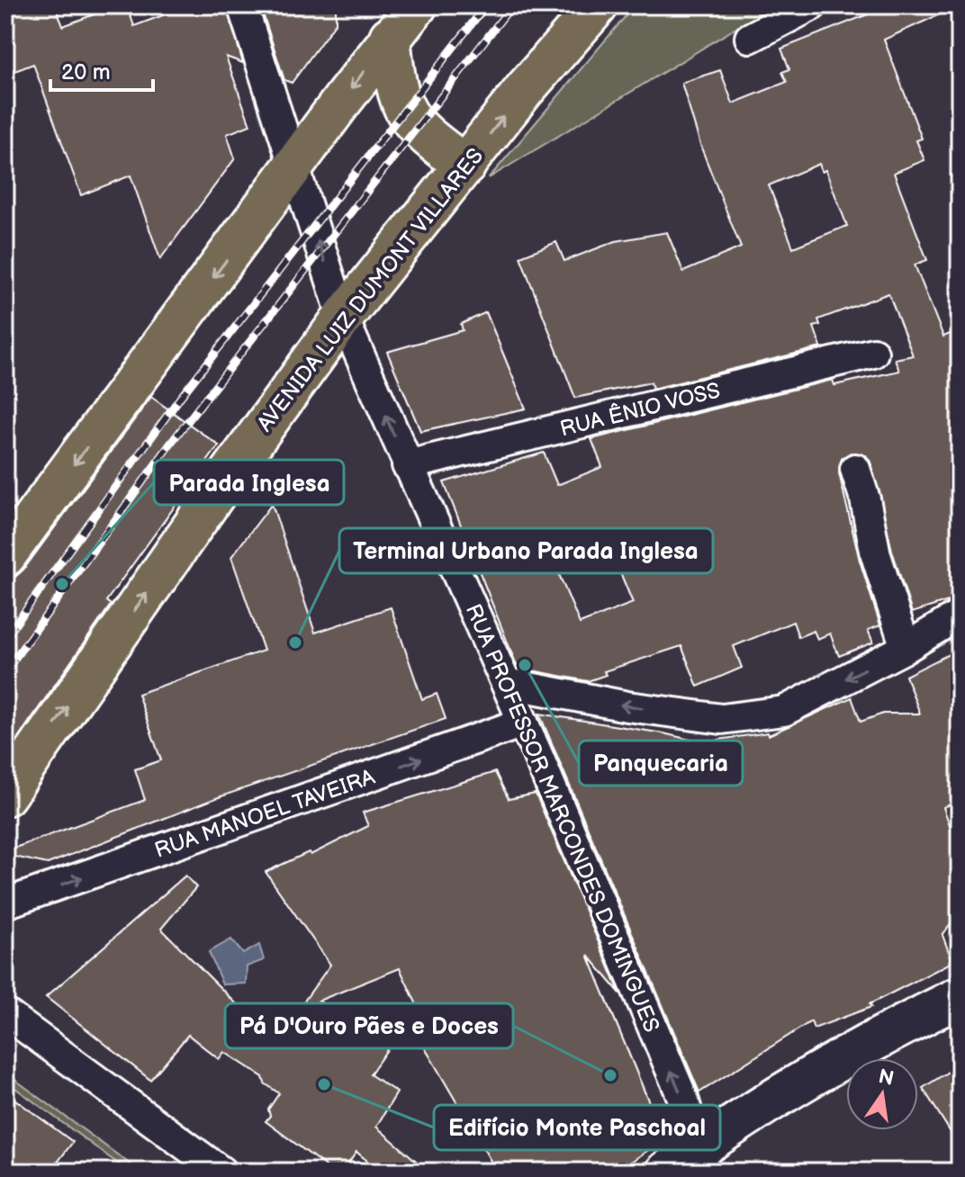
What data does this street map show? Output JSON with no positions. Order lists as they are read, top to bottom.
{
  "streets": {
    "main road": ["AVENIDA LUIZ DUMONT VILLARES"],
    "street": ["RUA ÊNIO VOSS", "RUA MANOEL TAVEIRA", "RUA PROFESSOR MARCONDES DOMINGUES"]
  },
  "crossings": [
    ["AVENIDA LUIZ DUMONT VILLARES", "RUA PROFESSOR MARCONDES DOMINGUES"],
    ["RUA ÊNIO VOSS", "RUA PROFESSOR MARCONDES DOMINGUES"],
    ["RUA MANOEL TAVEIRA", "RUA PROFESSOR MARCONDES DOMINGUES"]
  ],
  "one_way": ["RUA MANOEL TAVEIRA", "RUA PROFESSOR MARCONDES DOMINGUES"],
  "places": [
    "Parada Inglesa",
    "Terminal Urbano Parada Inglesa",
    "Panquecaria",
    "Pá D'Ouro Pães e Doces",
    "Edifício Monte Paschoal"
  ],
  "scale_bar": "20 m",
  "north": "top"
}
